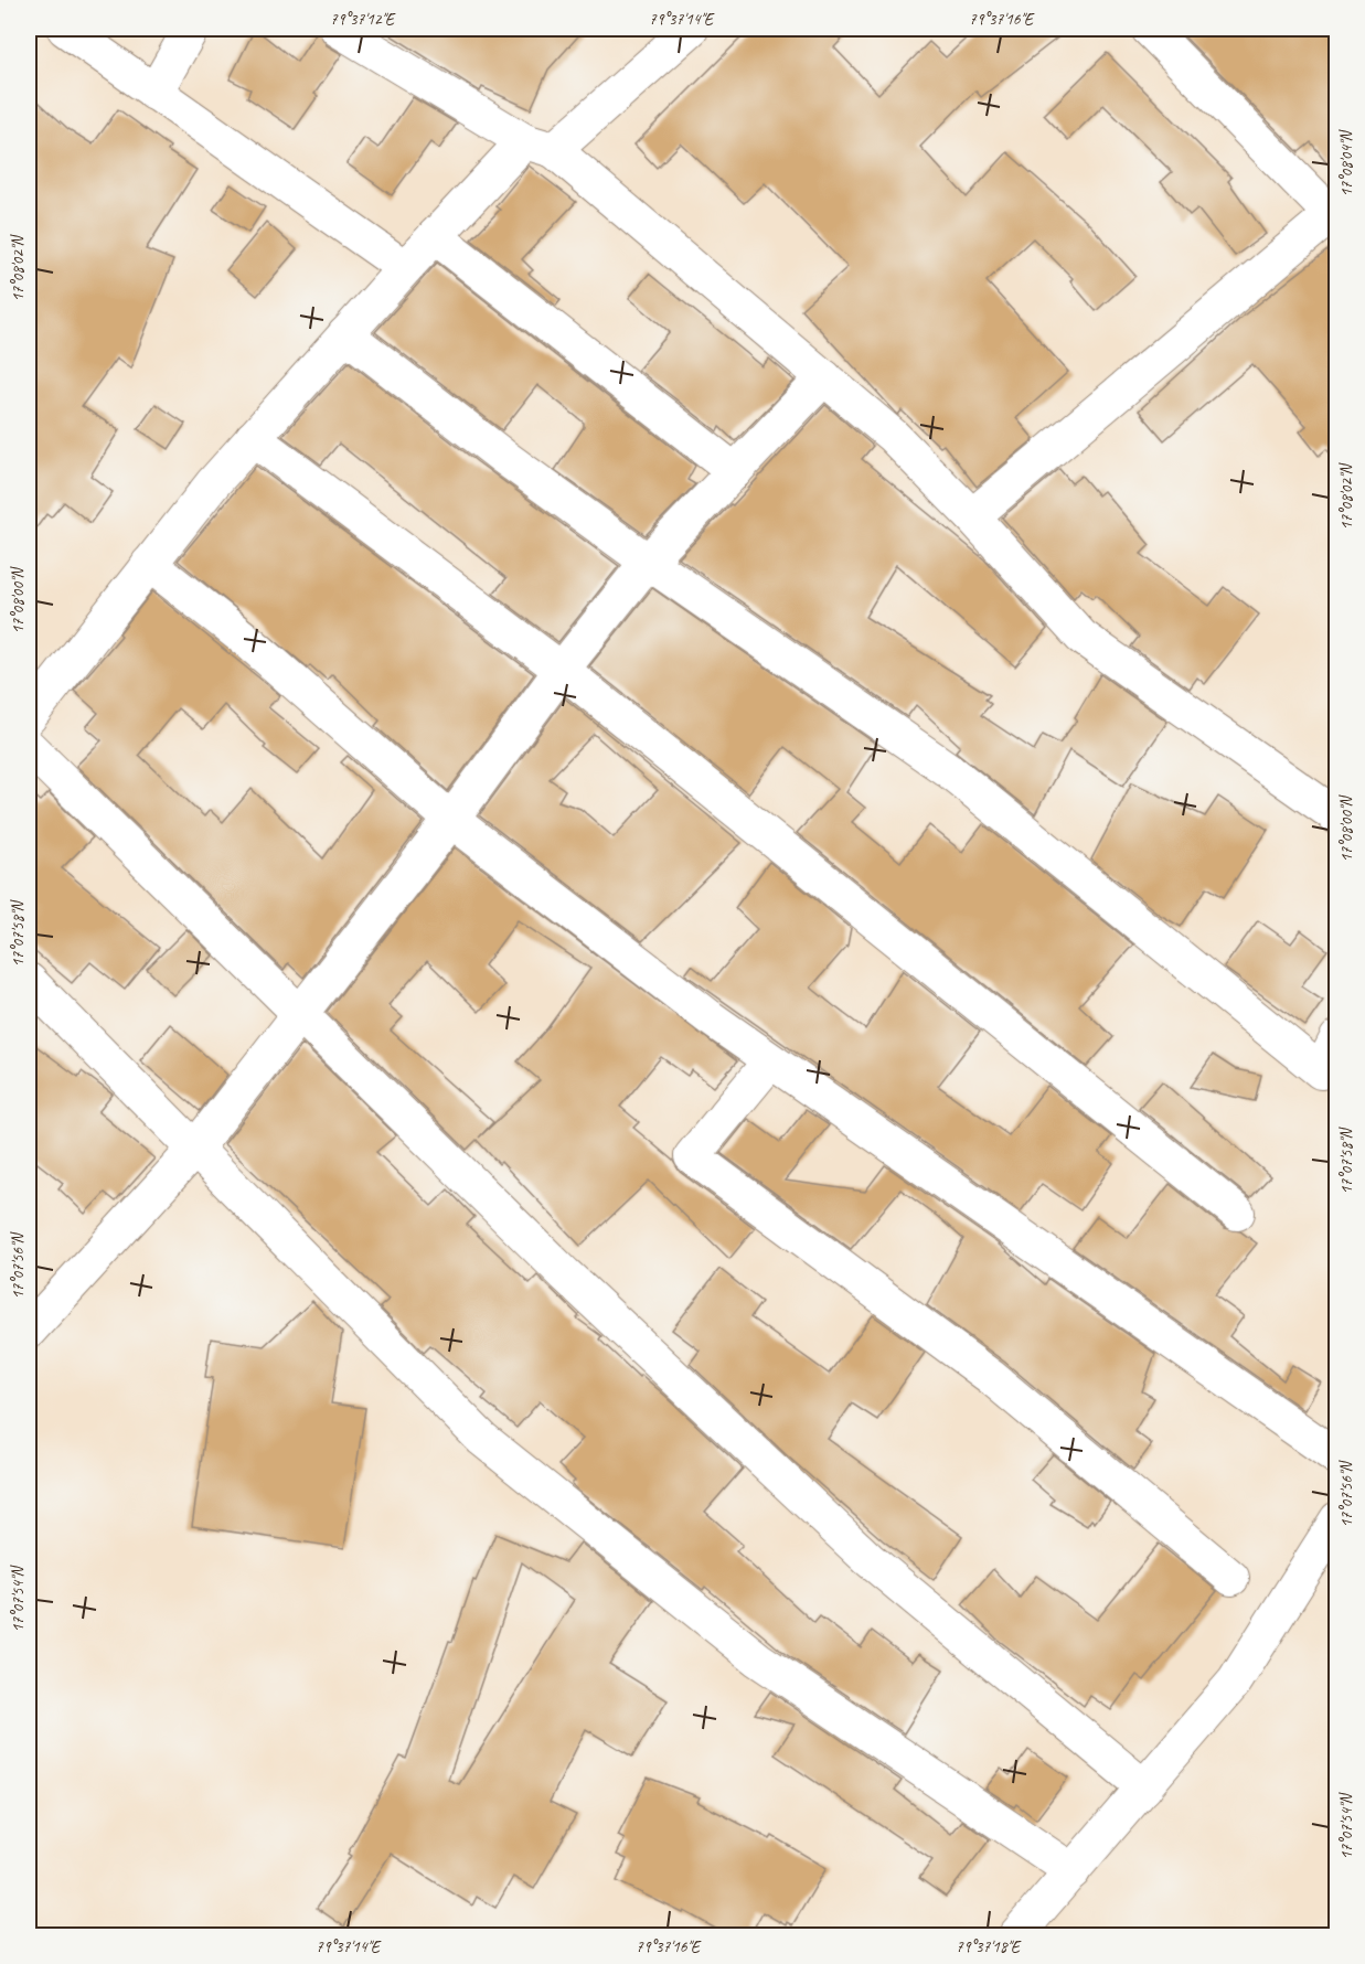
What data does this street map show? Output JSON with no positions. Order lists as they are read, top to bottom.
{
  "coordinates": [
    "79°37'12\"E",
    "79°37'14\"E",
    "79°37'16\"E",
    "17°08'04\"N",
    "17°08'02\"N",
    "17°08'00\"N",
    "17°07'58\"N",
    "17°07'56\"N",
    "17°07'54\"N",
    "79°37'18\"E"
  ]
}
